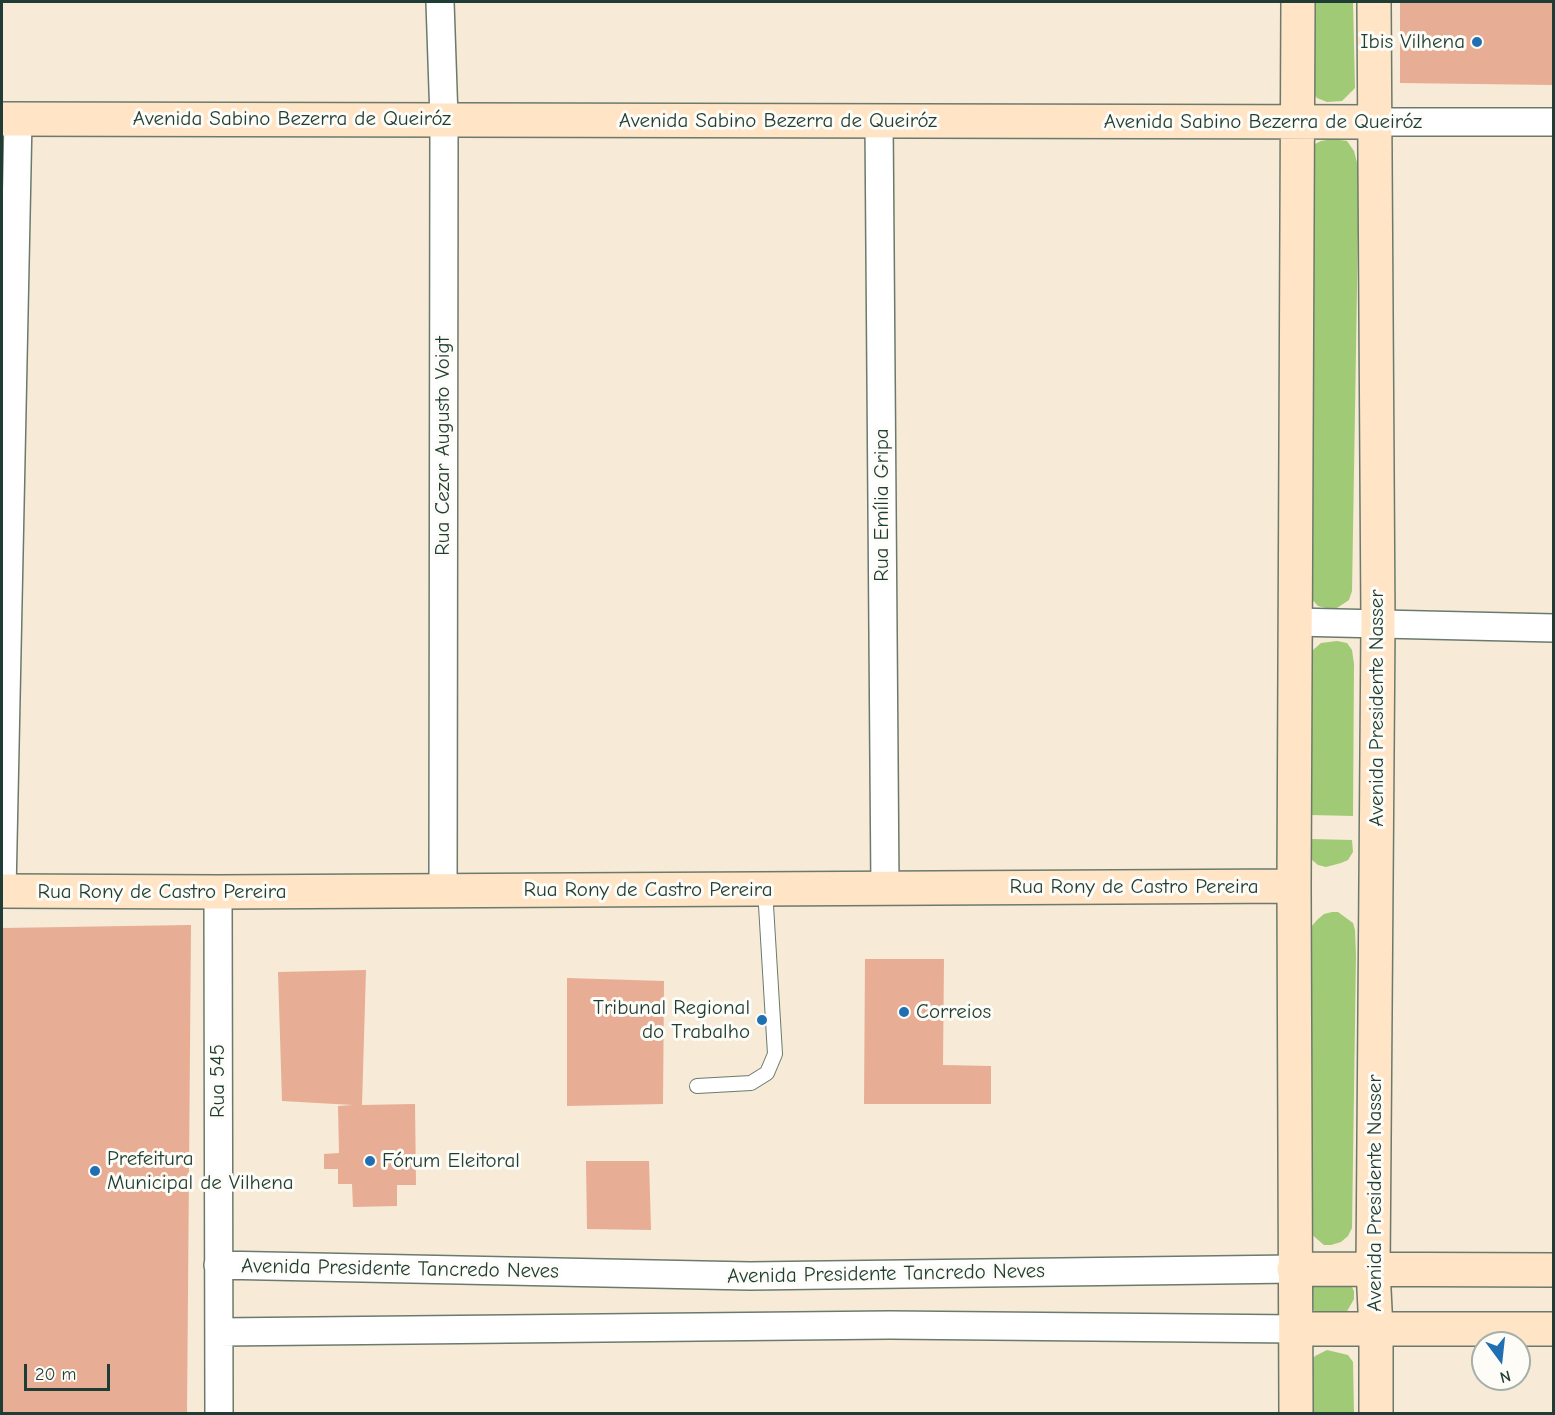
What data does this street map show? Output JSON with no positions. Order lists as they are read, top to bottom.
{
  "streets": {
    "street": [
      "Avenida Sabino Bezerra de Queiróz",
      "Rua Cezar Augusto Voigt",
      "Rua Emília Gripa",
      "Avenida Presidente Nasser",
      "Rua Rony de Castro Pereira",
      "Rua 545",
      "Avenida Presidente Tancredo Neves"
    ]
  },
  "crossings": [
    ["Avenida Sabino Bezerra de Queiróz", "Rua Cezar Augusto Voigt"],
    ["Avenida Sabino Bezerra de Queiróz", "Rua Emília Gripa"],
    ["Avenida Sabino Bezerra de Queiróz", "Avenida Presidente Nasser"],
    ["Rua Cezar Augusto Voigt", "Rua Rony de Castro Pereira"],
    ["Rua Emília Gripa", "Rua Rony de Castro Pereira"],
    ["Avenida Presidente Nasser", "Avenida Presidente Tancredo Neves"],
    ["Rua Rony de Castro Pereira", "Rua 545"],
    ["Rua 545", "Avenida Presidente Tancredo Neves"]
  ],
  "places": [
    "Ibis Vilhena",
    "Correios",
    "Tribunal Regional do Trabalho",
    "Fórum Eleitoral",
    "Prefeitura Municipal de Vilhena"
  ],
  "scale_bar": "20 m",
  "north": "bottom"
}
